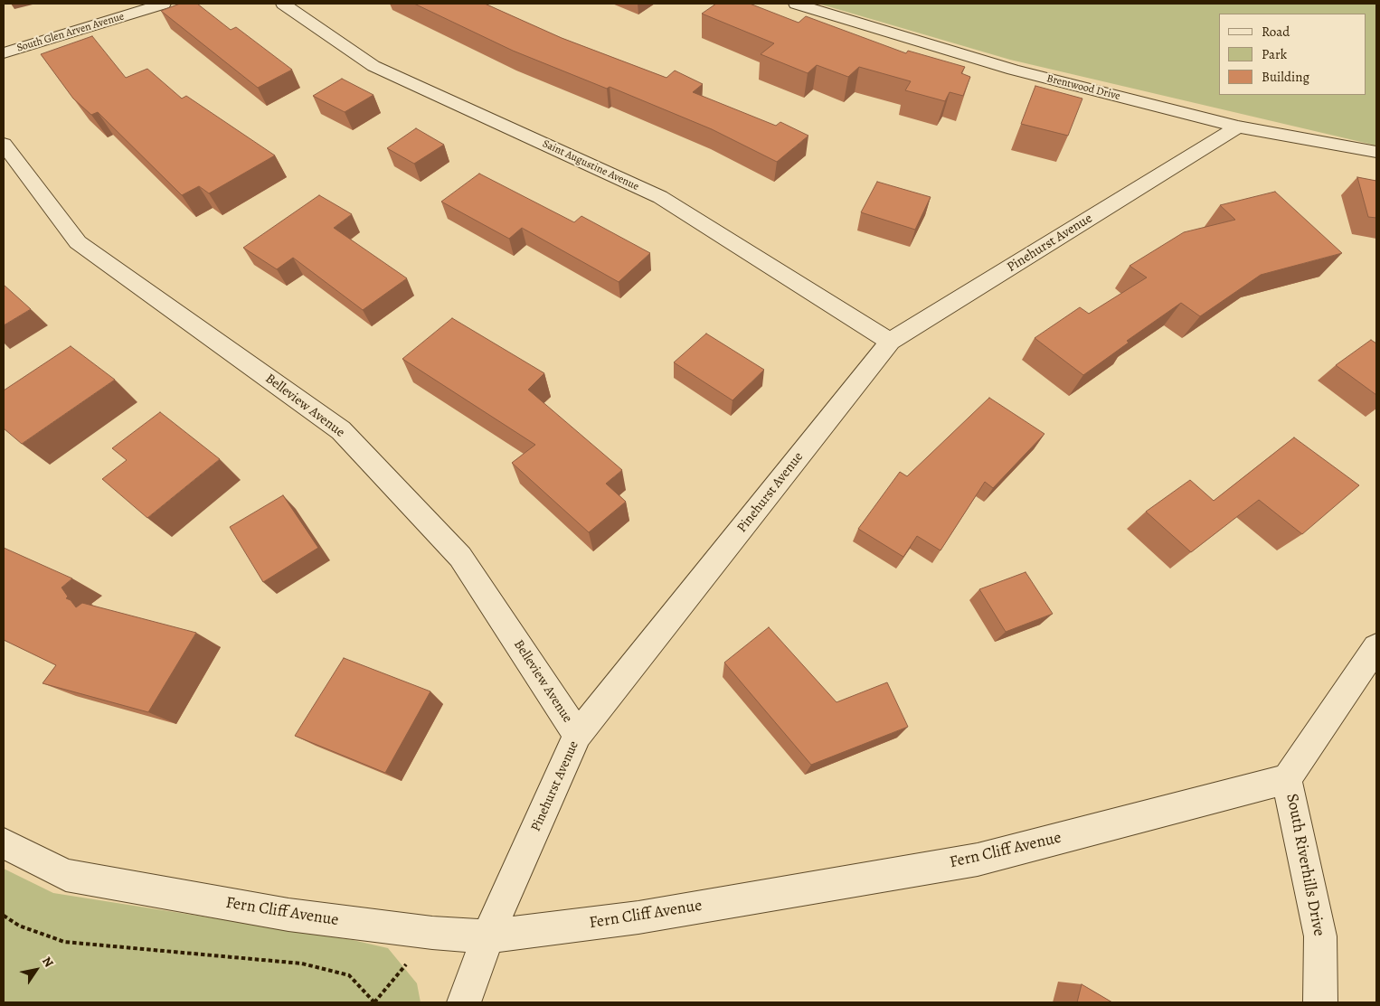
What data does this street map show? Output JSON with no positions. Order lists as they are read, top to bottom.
{
  "streets": {
    "street": [
      "South Glen Arven Avenue",
      "Brentwood Drive",
      "Saint Augustine Avenue",
      "Pinehurst Avenue",
      "Belleview Avenue",
      "Fern Cliff Avenue",
      "South Riverhills Drive"
    ]
  },
  "crossings": [
    ["Brentwood Drive", "Pinehurst Avenue"],
    ["Saint Augustine Avenue", "Pinehurst Avenue"],
    ["Pinehurst Avenue", "Belleview Avenue"],
    ["Pinehurst Avenue", "Fern Cliff Avenue"],
    ["Fern Cliff Avenue", "South Riverhills Drive"]
  ],
  "legend": ["Road", "Park", "Building"],
  "north": "top right"
}
